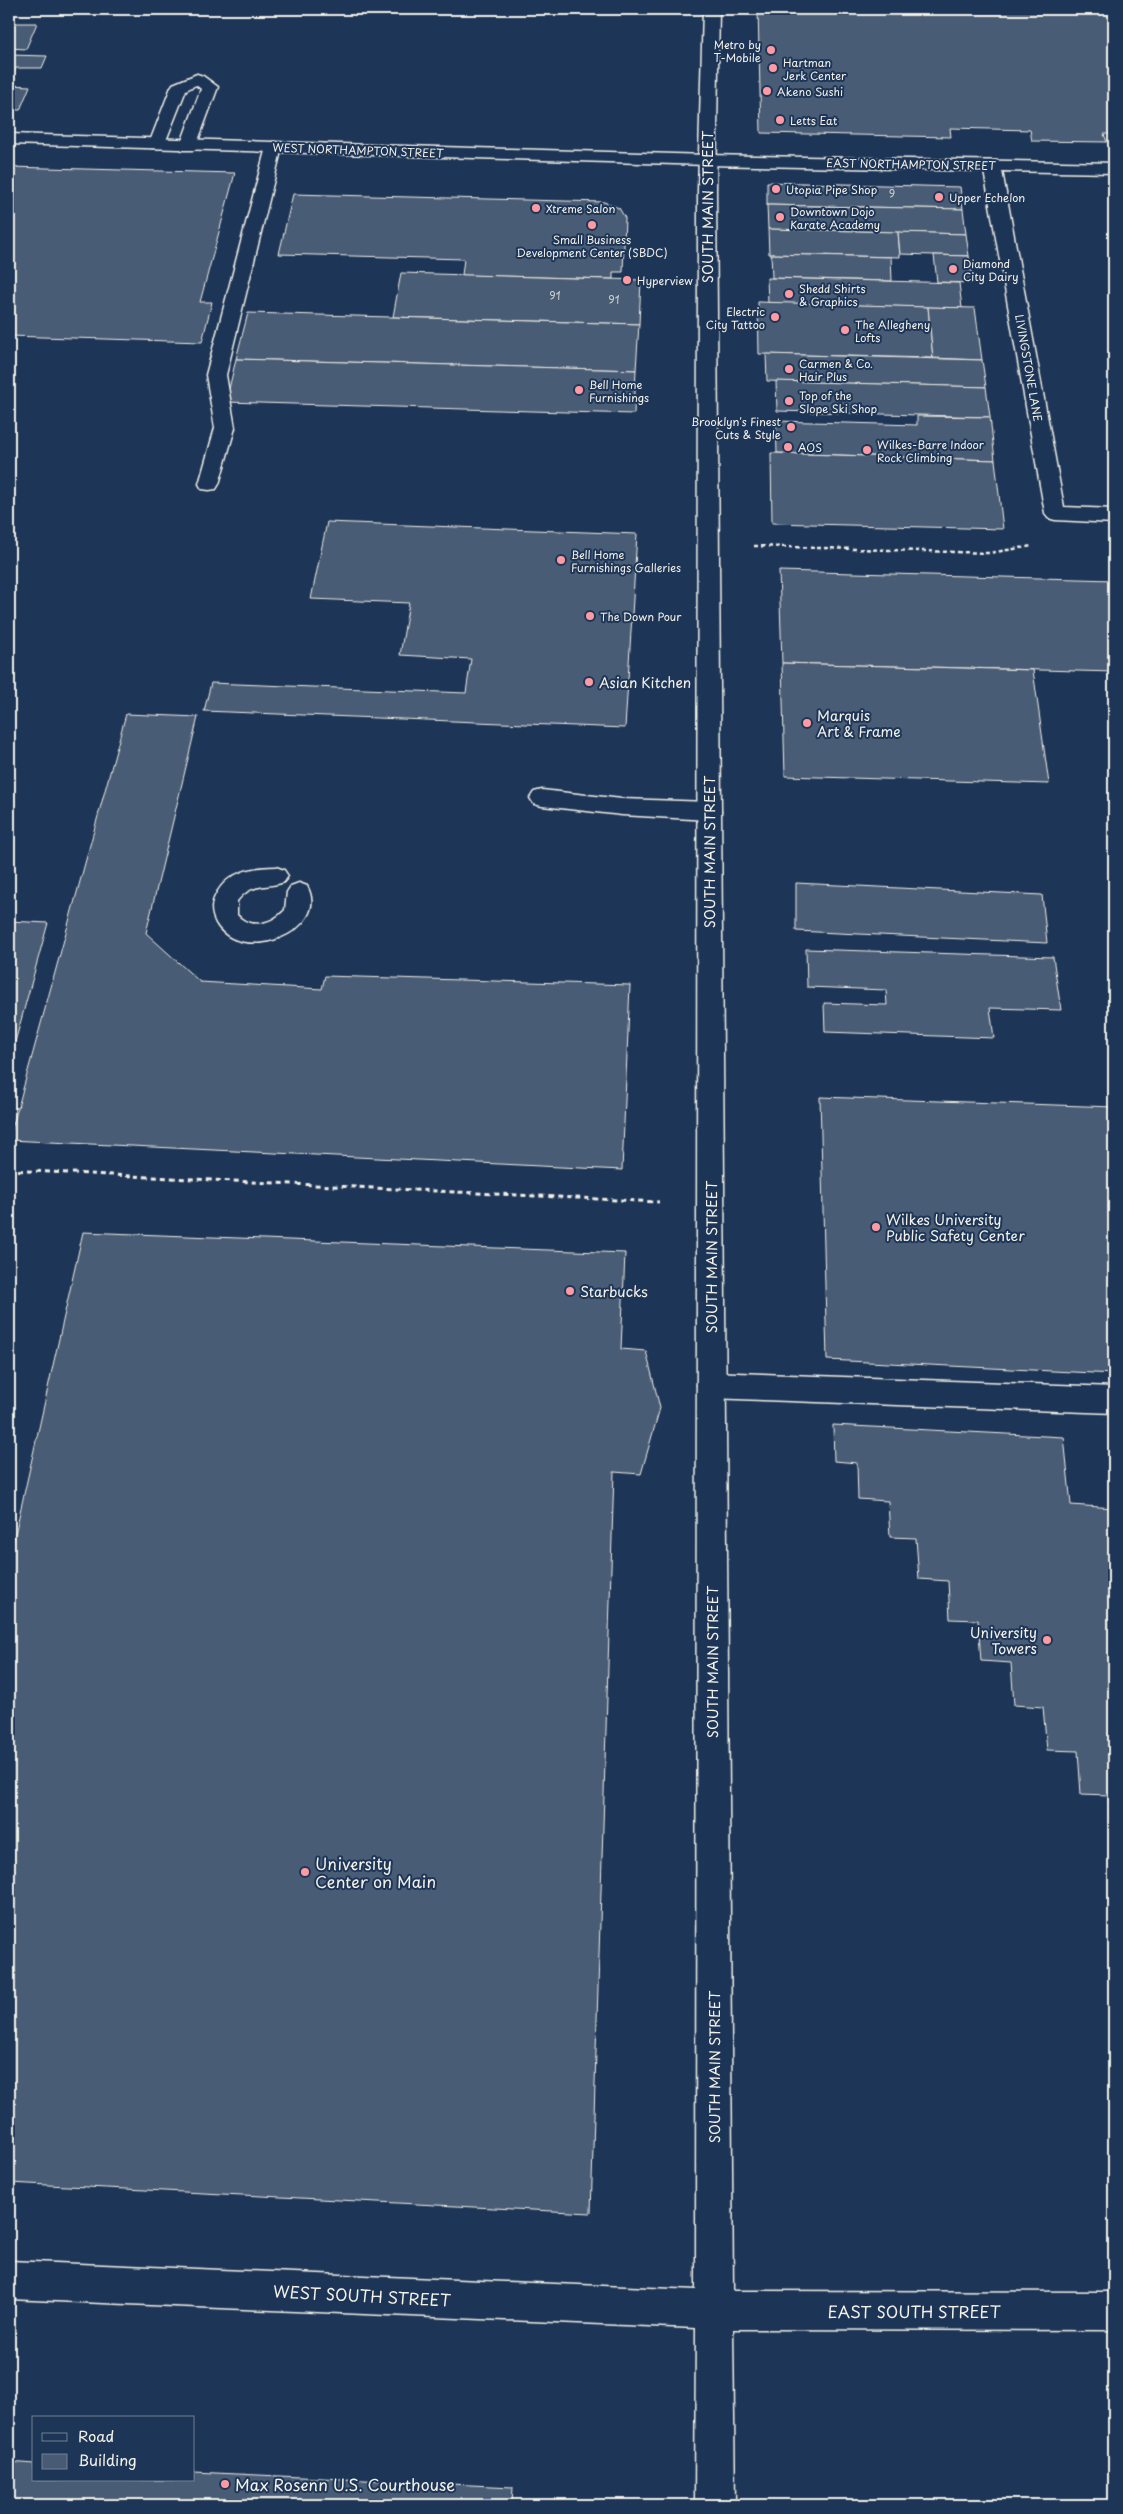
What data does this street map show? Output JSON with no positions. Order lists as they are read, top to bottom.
{
  "streets": {
    "street": [
      "WEST NORTHAMPTON STREET",
      "EAST NORTHAMPTON STREET",
      "SOUTH MAIN STREET",
      "LIVINGSTONE LANE",
      "WEST SOUTH STREET",
      "EAST SOUTH STREET"
    ]
  },
  "crossings": [
    ["WEST NORTHAMPTON STREET", "EAST NORTHAMPTON STREET"],
    ["WEST NORTHAMPTON STREET", "SOUTH MAIN STREET"],
    ["EAST NORTHAMPTON STREET", "SOUTH MAIN STREET"],
    ["EAST NORTHAMPTON STREET", "LIVINGSTONE LANE"],
    ["SOUTH MAIN STREET", "WEST SOUTH STREET"],
    ["SOUTH MAIN STREET", "EAST SOUTH STREET"],
    ["WEST SOUTH STREET", "EAST SOUTH STREET"]
  ],
  "places": [
    "Metro by T-Mobile",
    "Hartman Jerk Center",
    "Akeno Sushi",
    "Letts Eat",
    "Utopia Pipe Shop",
    "Upper Echelon",
    "Xtreme Salon",
    "Downtown Dojo Karate Academy",
    "Small Business Development Center (SBDC)",
    "Diamond City Dairy",
    "Hyperview",
    "Shedd Shirts & Graphics",
    "Electric City Tattoo",
    "The Allegheny Lofts",
    "Carmen & Co. Hair Plus",
    "Bell Home Furnishings",
    "Top of the Slope Ski Shop",
    "Brooklyn's Finest Cuts & Style",
    "AOS",
    "Wilkes-Barre Indoor Rock Climbing",
    "Bell Home Furnishings Galleries",
    "The Down Pour",
    "Asian Kitchen",
    "Marquis Art & Frame",
    "Wilkes University Public Safety Center",
    "Starbucks",
    "University Towers",
    "University Center on Main",
    "Max Rosenn U.S. Courthouse"
  ],
  "house_numbers": ["9", "91", "91"],
  "legend": ["Road", "Building"]
}
